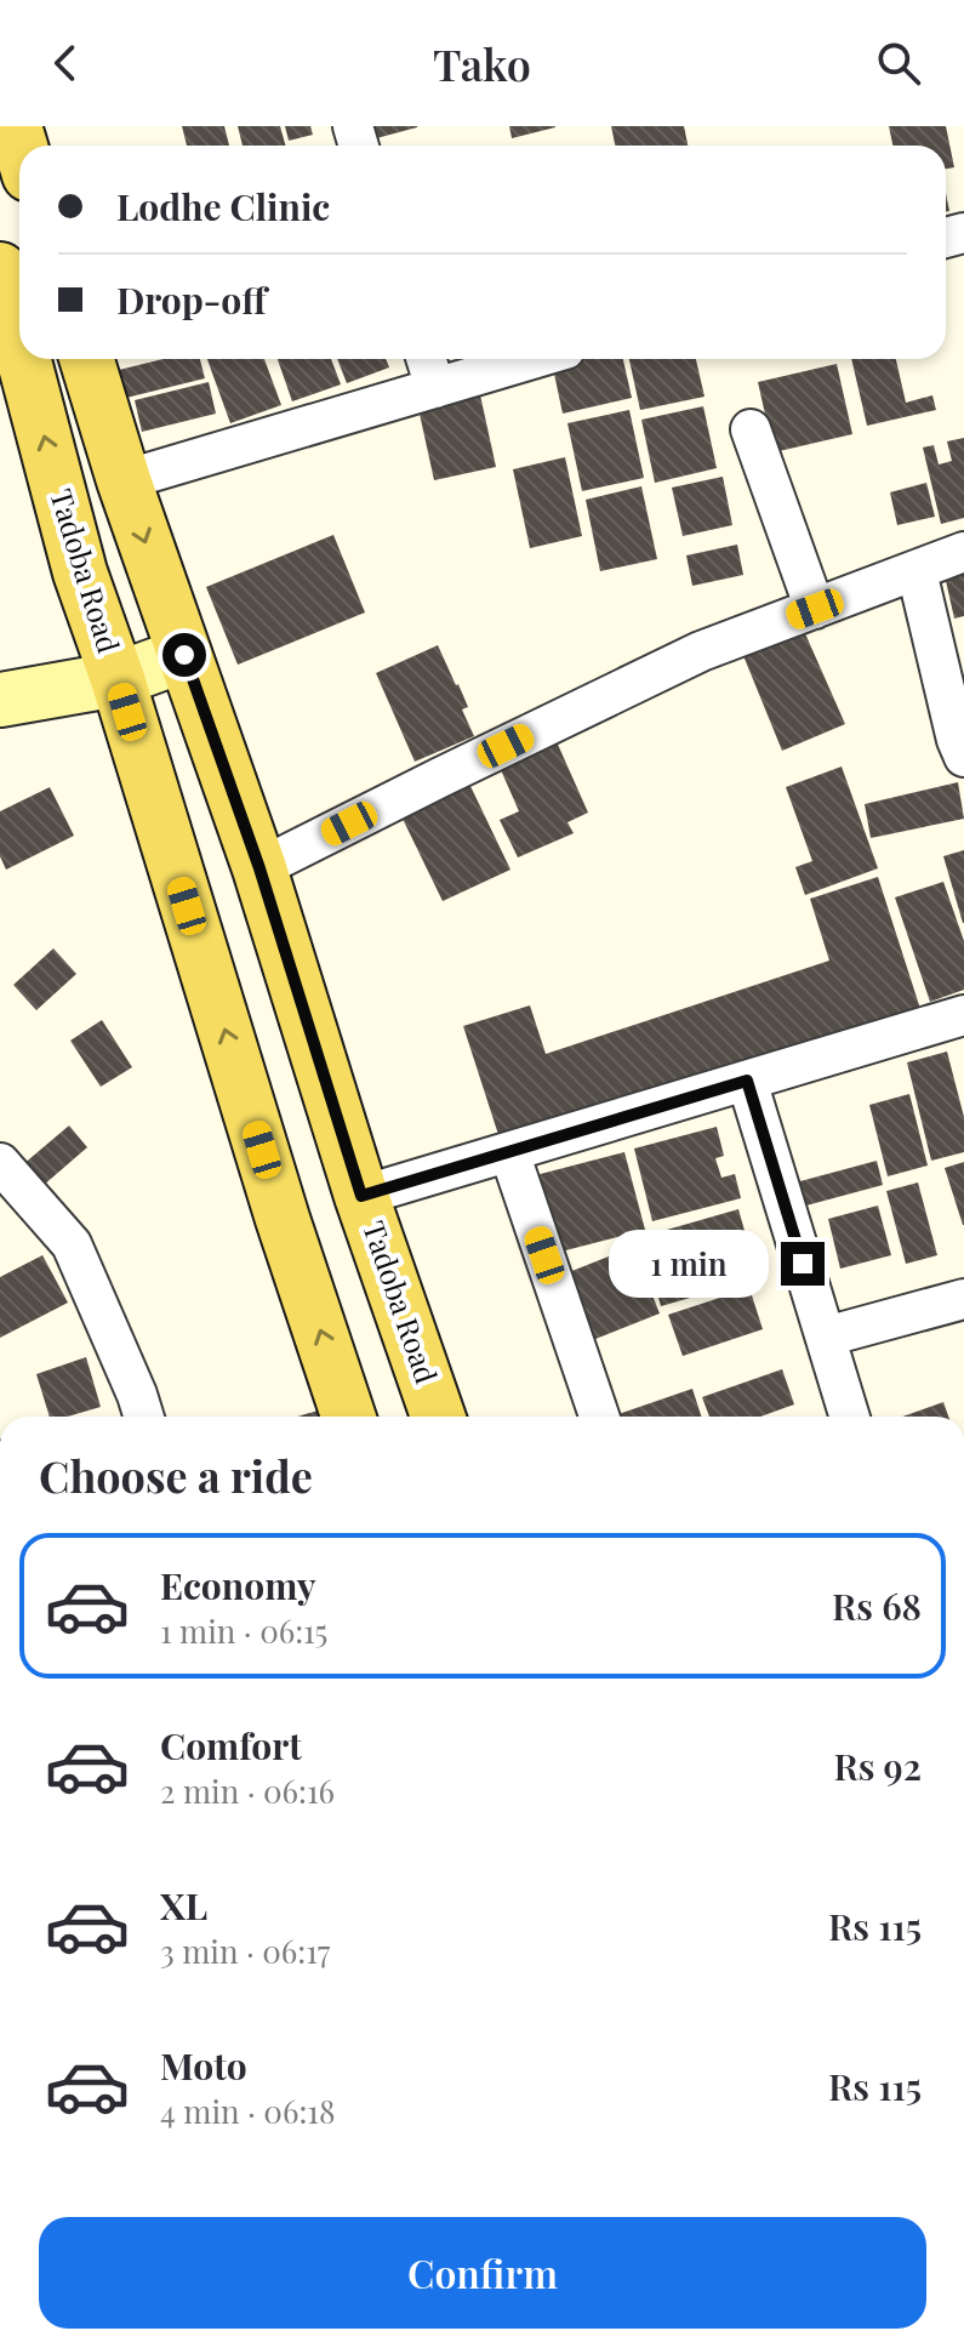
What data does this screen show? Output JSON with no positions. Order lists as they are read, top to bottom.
{
  "streets": {
    "main road": ["Tadoba Road"]
  },
  "page": {
    "header": "Tako",
    "banner": ["Lodhe Clinic", "Drop-off"],
    "bubble": "1 min",
    "heading": "Choose a ride",
    "list": [
      {
        "name": "Economy",
        "note": "1 min · 06:15",
        "value": "Rs 68"
      },
      {
        "name": "Comfort",
        "note": "2 min · 06:16",
        "value": "Rs 92"
      },
      {
        "name": "XL",
        "note": "3 min · 06:17",
        "value": "Rs 115"
      },
      {
        "name": "Moto",
        "note": "4 min · 06:18",
        "value": "Rs 115"
      }
    ],
    "buttons": "Confirm"
  }
}
